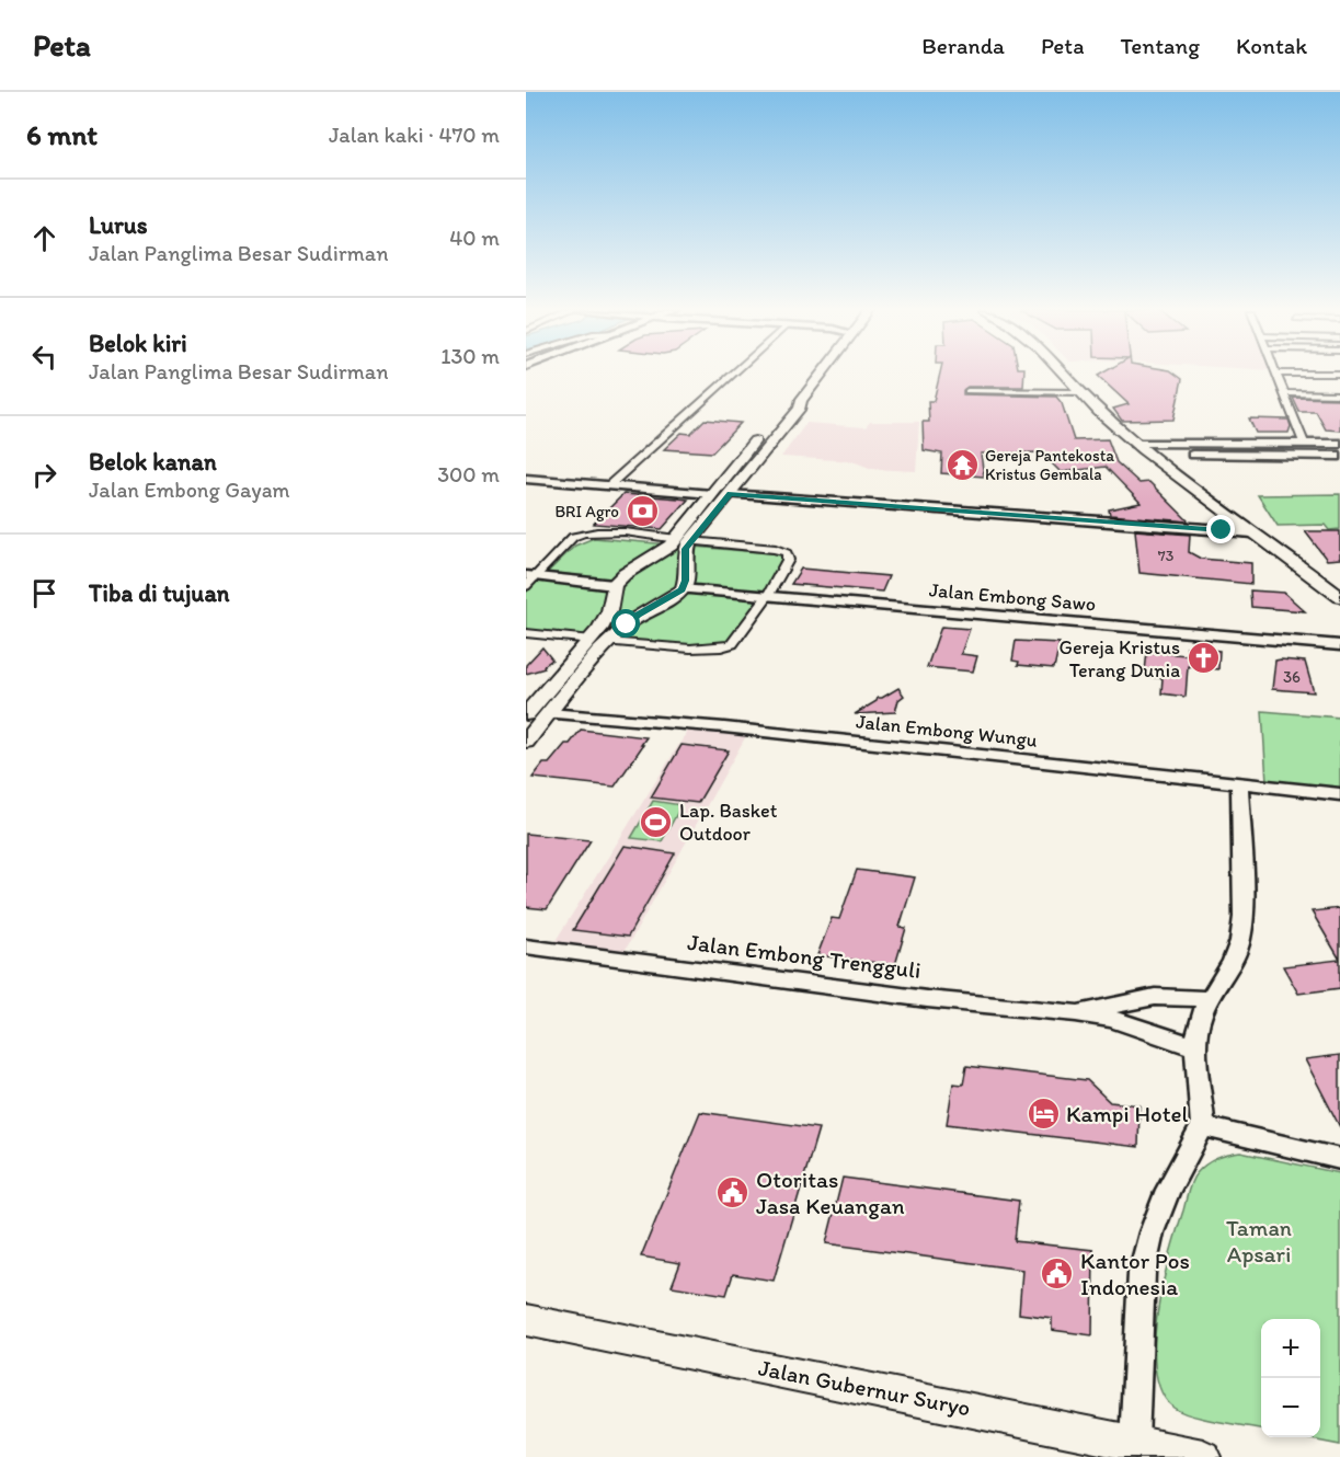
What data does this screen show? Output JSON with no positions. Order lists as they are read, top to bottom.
{
  "streets": {
    "main road": ["Jalan Gubernur Suryo"],
    "street": ["Jalan Embong Sawo", "Jalan Embong Wungu", "Jalan Embong Trengguli"]
  },
  "parks": ["Taman Apsari"],
  "places": {
    "temple": ["Gereja Pantekosta Kristus Gembala"],
    "bank": ["BRI Agro"],
    "church": ["Gereja Kristus Terang Dunia"],
    "sports": ["Lap. Basket Outdoor"],
    "hotel": ["Kampi Hotel"],
    "public building": ["Otoritas Jasa Keuangan", "Kantor Pos Indonesia"]
  },
  "house_numbers": ["73", "36"],
  "page": {
    "header": "Peta",
    "nav": [
      "Beranda",
      "Peta",
      "Tentang",
      "Kontak"
    ],
    "heading": ["6 mnt", "Jalan kaki · 470 m"],
    "list": [
      ["Lurus", "Jalan Panglima Besar Sudirman", "40 m"],
      ["Belok kiri", "Jalan Panglima Besar Sudirman", "130 m"],
      ["Belok kanan", "Jalan Embong Gayam", "300 m"],
      "Tiba di tujuan"
    ],
    "map_buttons": ["+", "−"]
  }
}
